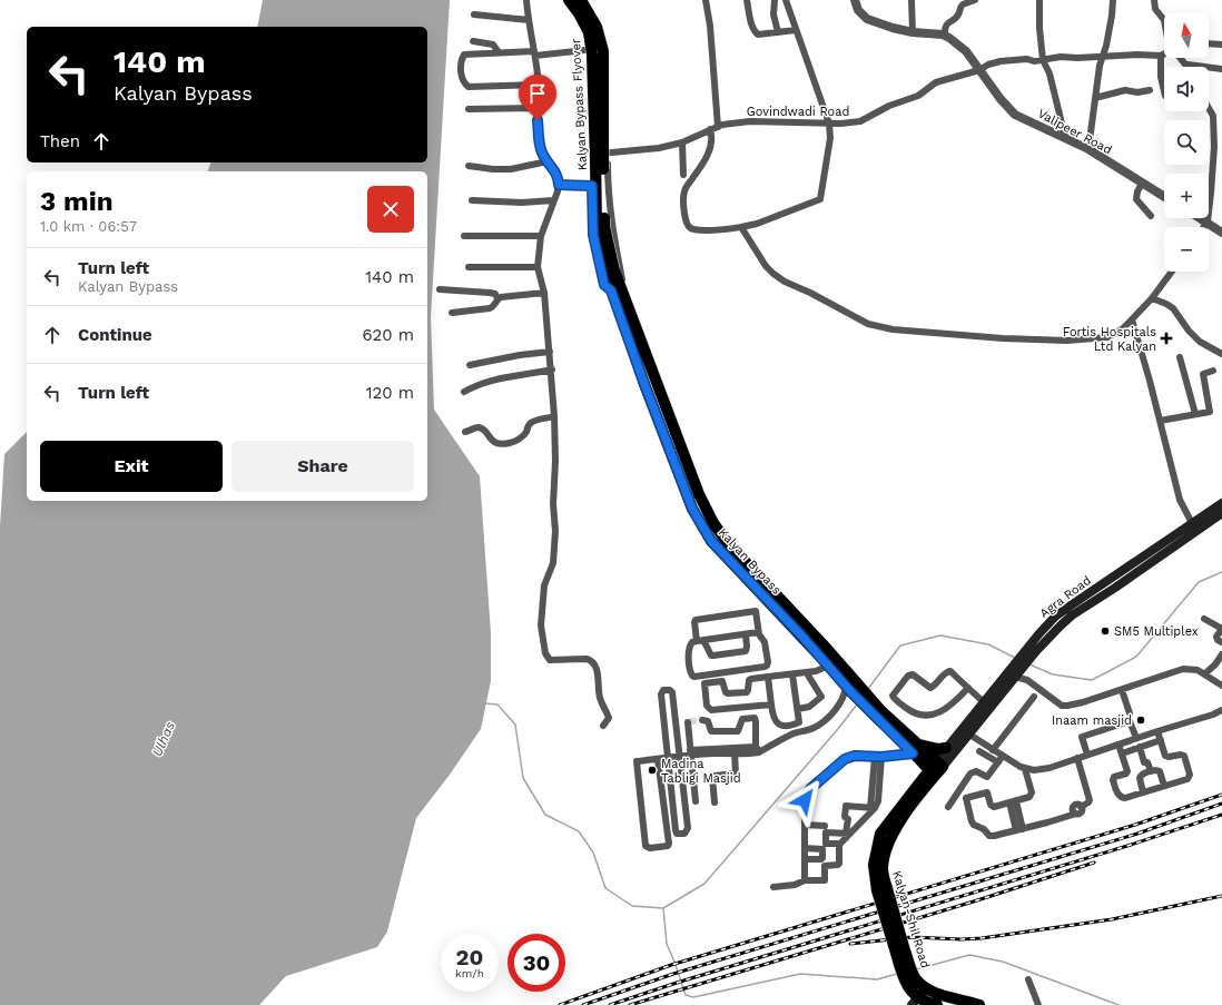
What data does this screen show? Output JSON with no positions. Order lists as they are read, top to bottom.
{
  "streets": {
    "main road": [
      "Kalyan Bypass Flyover",
      "Kalyan Bypass",
      "Agra Road",
      "Kalyan-Shil Road"
    ],
    "street": ["Govindwadi Road", "Valipeer Road"]
  },
  "crossings": [
    ["Kalyan Bypass Flyover", "Kalyan Bypass"],
    ["Govindwadi Road", "Valipeer Road"],
    ["Kalyan Bypass", "Agra Road"],
    ["Kalyan Bypass", "Kalyan-Shil Road"],
    ["Agra Road", "Kalyan-Shil Road"]
  ],
  "water": ["Ulhas"],
  "places": {
    "health": ["Fortis Hospitals Ltd Kalyan"],
    "other": ["SM5 Multiplex", "Inaam masjid", "Madina Tabligi Masjid"]
  },
  "north": "top",
  "page": {
    "map_buttons": ["+", "−"],
    "turn": ["140 m", "Kalyan Bypass"],
    "then": "Then",
    "heading": ["3 min", "1.0 km · 06:57"],
    "list": [
      {
        "name": "Turn left",
        "note": "Kalyan Bypass",
        "value": "140 m"
      },
      {
        "name": "Continue",
        "value": "620 m"
      },
      {
        "name": "Turn left",
        "value": "120 m"
      }
    ],
    "buttons": ["Exit", "Share"],
    "speed": "20 km/h",
    "limit": "30"
  }
}
